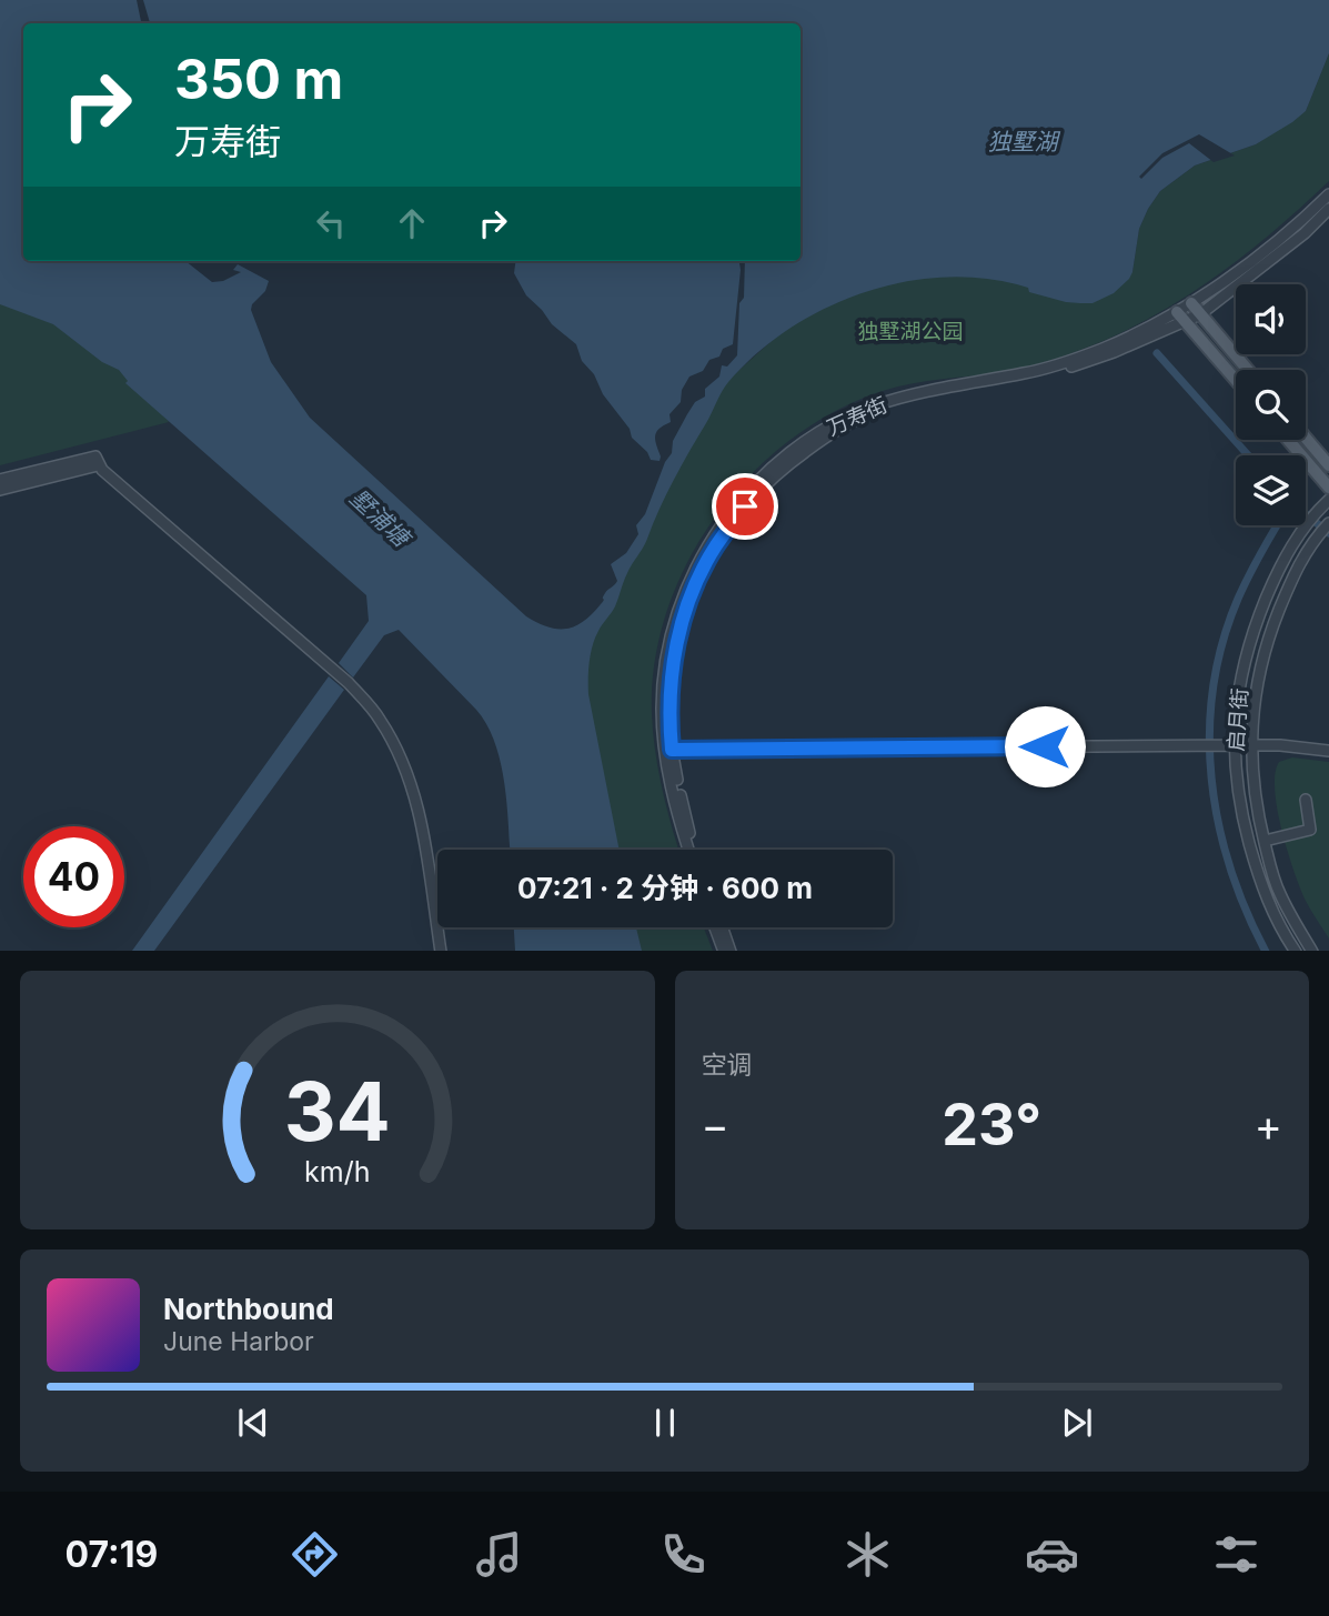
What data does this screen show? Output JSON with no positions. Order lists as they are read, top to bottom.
{
  "streets": {
    "street": ["万寿街", "启月街"]
  },
  "water": ["独墅湖", "墅浦塘"],
  "parks": ["独墅湖公园"],
  "page": {
    "turn": ["350 m", "万寿街"],
    "limit": "40",
    "trip": "07:21 · 2 分钟 · 600 m",
    "tile": "空调",
    "heat": ["−", "23°", "+"],
    "song": ["Northbound", "June Harbor"],
    "tabs": "07:19",
    "gauge": ["34", "km/h"]
  }
}
